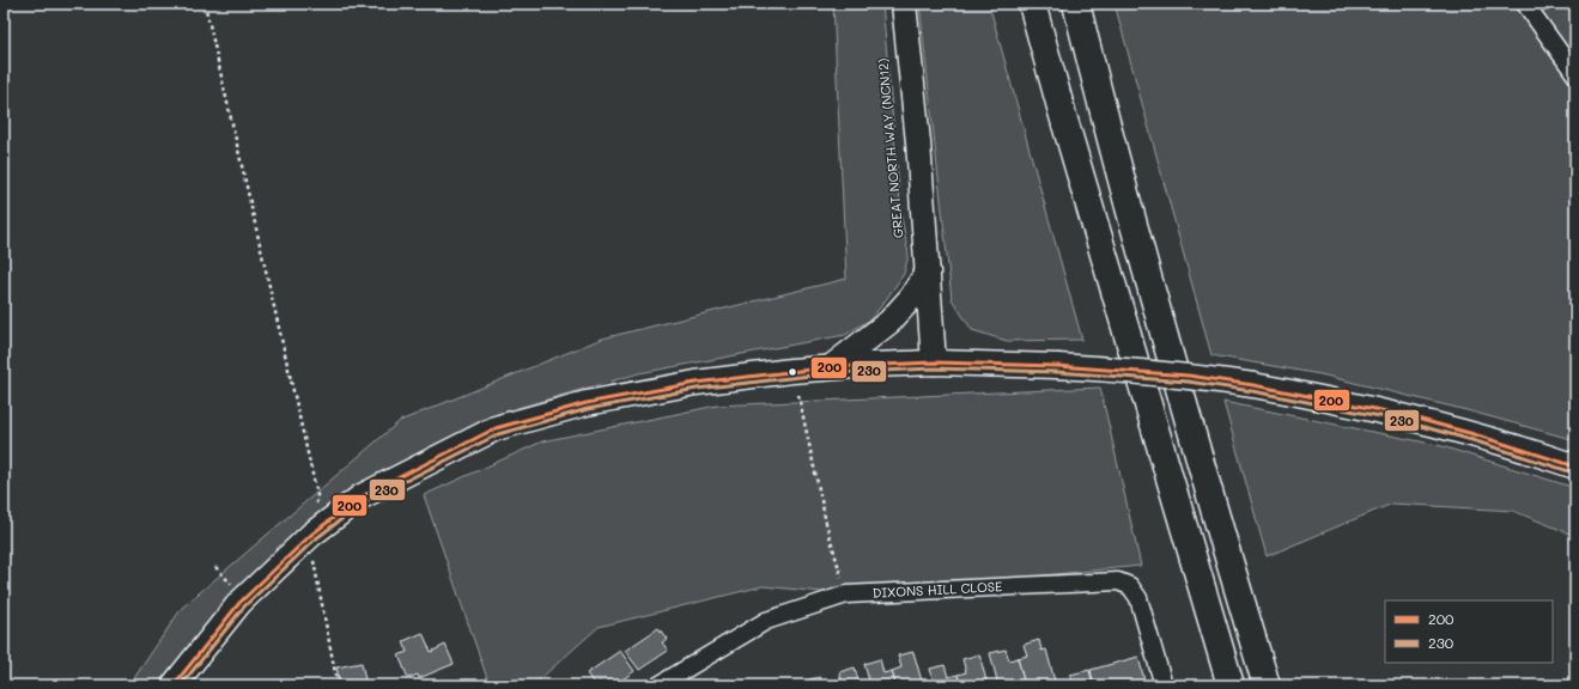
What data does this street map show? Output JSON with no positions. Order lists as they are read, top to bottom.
{
  "streets": {
    "street": ["DIXONS HILL CLOSE"]
  },
  "lines": ["transit line 200", "transit line 230"],
  "legend": ["200", "230"]
}
